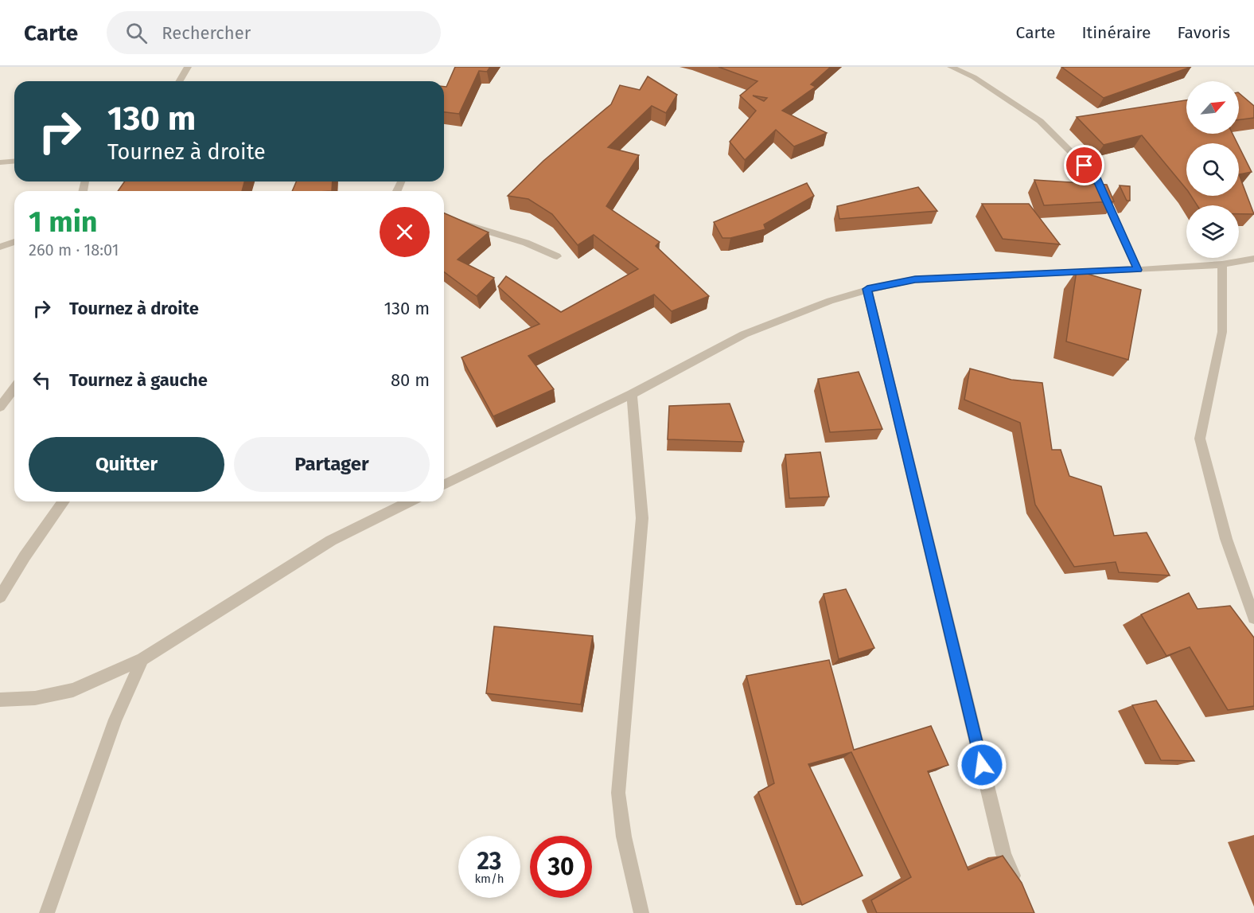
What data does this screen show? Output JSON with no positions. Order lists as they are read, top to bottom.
{
  "north": "top right",
  "page": {
    "header": "Carte",
    "search": "Rechercher",
    "nav": ["Carte", "Itinéraire", "Favoris"],
    "turn": ["130 m", "Tournez à droite"],
    "heading": ["1 min", "260 m · 18:01"],
    "list": [
      {
        "name": "Tournez à droite",
        "value": "130 m"
      },
      {
        "name": "Tournez à gauche",
        "value": "80 m"
      }
    ],
    "buttons": ["Quitter", "Partager"],
    "speed": "23 km/h",
    "limit": "30"
  }
}
